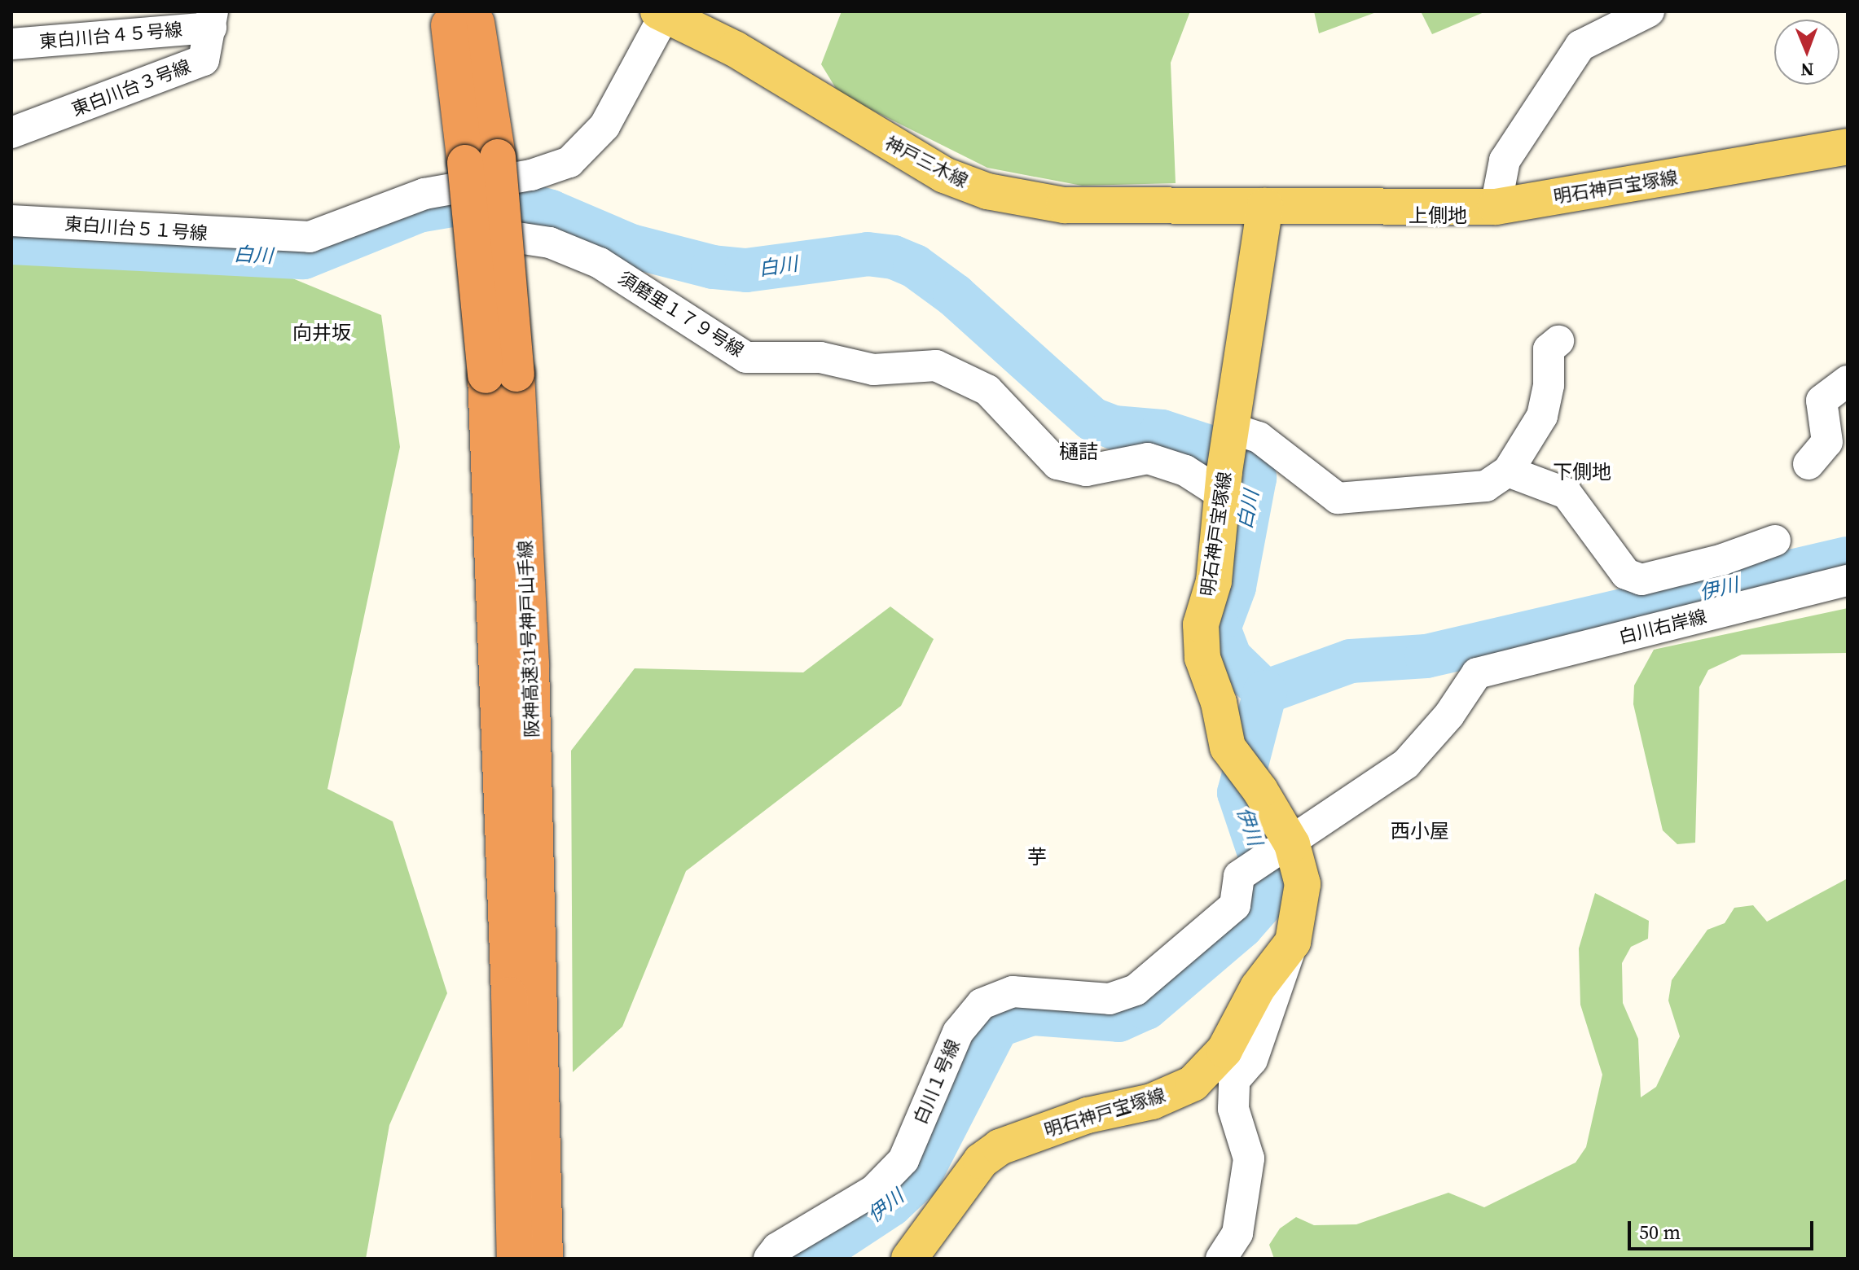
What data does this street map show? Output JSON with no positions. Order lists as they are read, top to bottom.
{
  "streets": {
    "highway": ["阪神高速31号神戸山手線"],
    "main road": ["神戸三木線", "明石神戸宝塚線"],
    "street": [
      "東白川台４５号線",
      "東白川台３号線",
      "東白川台５１号線",
      "須磨里１７９号線",
      "白川右岸線",
      "白川１号線"
    ]
  },
  "crossings": [
    ["東白川台４５号線", "東白川台３号線"],
    ["神戸三木線", "明石神戸宝塚線"],
    ["神戸三木線", "東白川台５１号線"],
    ["明石神戸宝塚線", "須磨里１７９号線"],
    ["明石神戸宝塚線", "白川右岸線"],
    ["明石神戸宝塚線", "白川１号線"],
    ["東白川台５１号線", "須磨里１７９号線"],
    ["東白川台５１号線", "阪神高速31号神戸山手線"],
    ["須磨里１７９号線", "阪神高速31号神戸山手線"],
    ["白川右岸線", "白川１号線"]
  ],
  "districts": [
    "上側地",
    "向井坂",
    "樋詰",
    "下側地",
    "西小屋",
    "芋"
  ],
  "water": ["白川", "伊川"],
  "scale_bar": "50 m",
  "north": "bottom"
}
